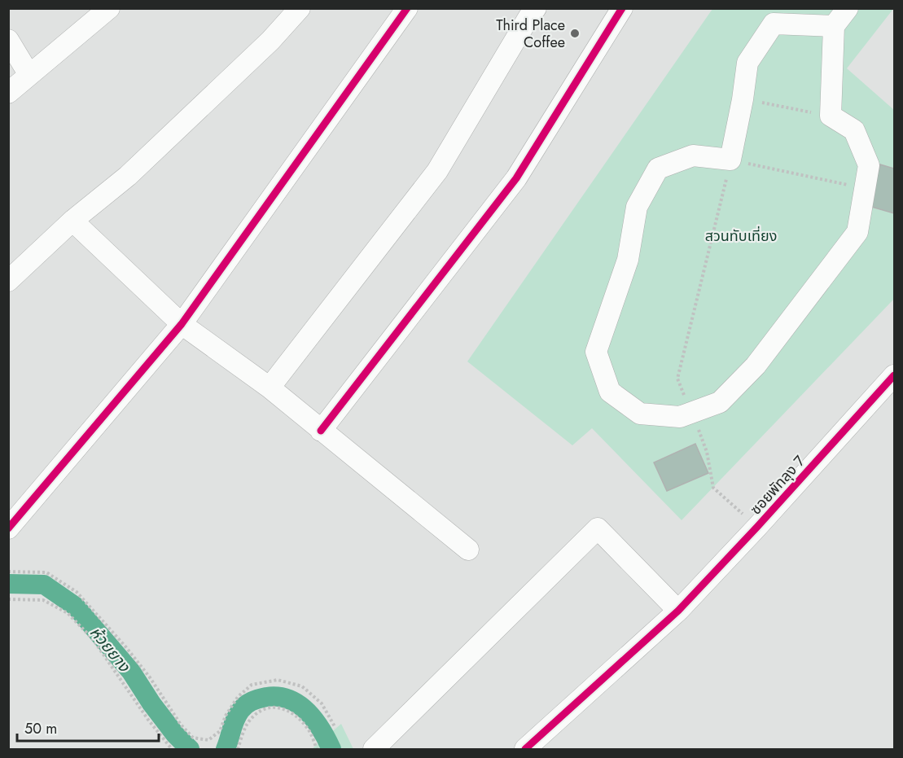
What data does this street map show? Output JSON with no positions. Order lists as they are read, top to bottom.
{
  "streets": {
    "street": ["ซอยพัทลุง 7"]
  },
  "water": ["ห้วยยาง"],
  "parks": ["สวนทับเที่ยง"],
  "places": ["Third Place Coffee"],
  "scale_bar": "50 m"
}
